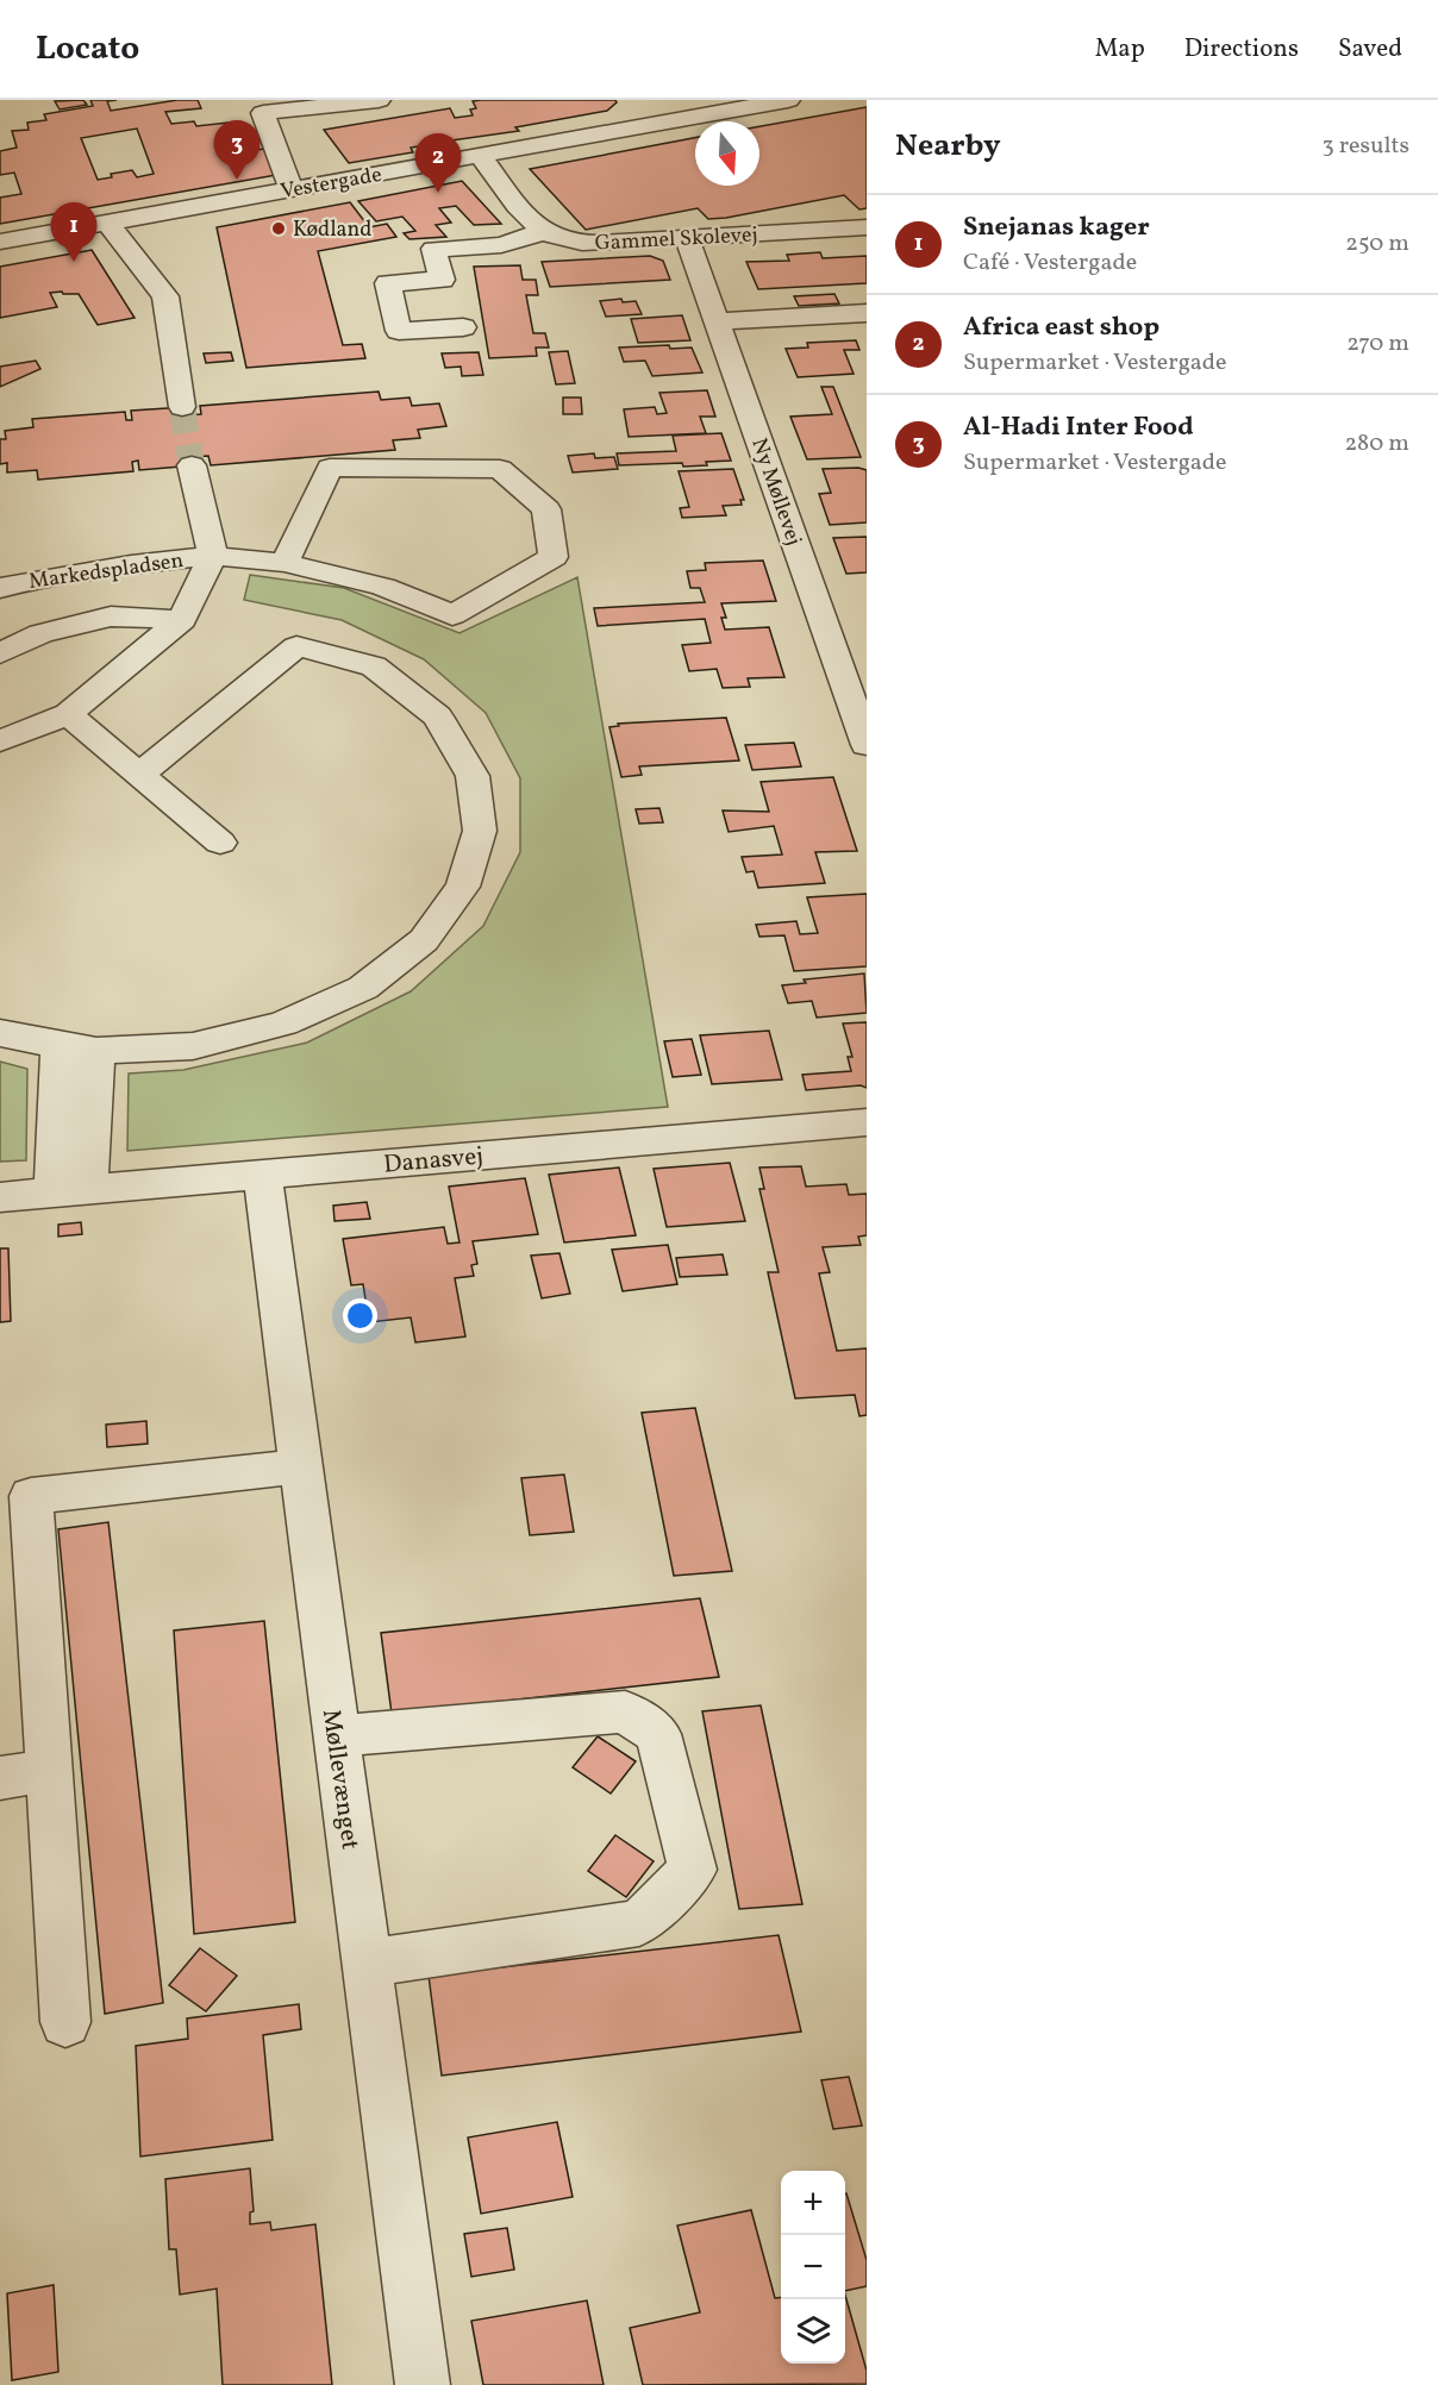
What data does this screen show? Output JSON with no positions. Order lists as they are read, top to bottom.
{
  "streets": {
    "street": [
      "Vestergade",
      "Gammel Skolevej",
      "Ny Møllevej",
      "Markedspladsen",
      "Danasvej",
      "Møllevænget"
    ]
  },
  "crossings": [
    ["Vestergade", "Gammel Skolevej"],
    ["Gammel Skolevej", "Ny Møllevej"],
    ["Danasvej", "Møllevænget"]
  ],
  "places": ["Kødland"],
  "north": "bottom",
  "page": {
    "header": "Locato",
    "nav": ["Map", "Directions", "Saved"],
    "heading": ["Nearby", "3 results"],
    "pins": ["3", "2", "1"],
    "list": [
      {
        "mark": "1",
        "name": "Snejanas kager",
        "note": "Café · Vestergade",
        "value": "250 m"
      },
      {
        "mark": "2",
        "name": "Africa east shop",
        "note": "Supermarket · Vestergade",
        "value": "270 m"
      },
      {
        "mark": "3",
        "name": "Al-Hadi Inter Food",
        "note": "Supermarket · Vestergade",
        "value": "280 m"
      }
    ],
    "map_buttons": ["+", "−"]
  }
}
